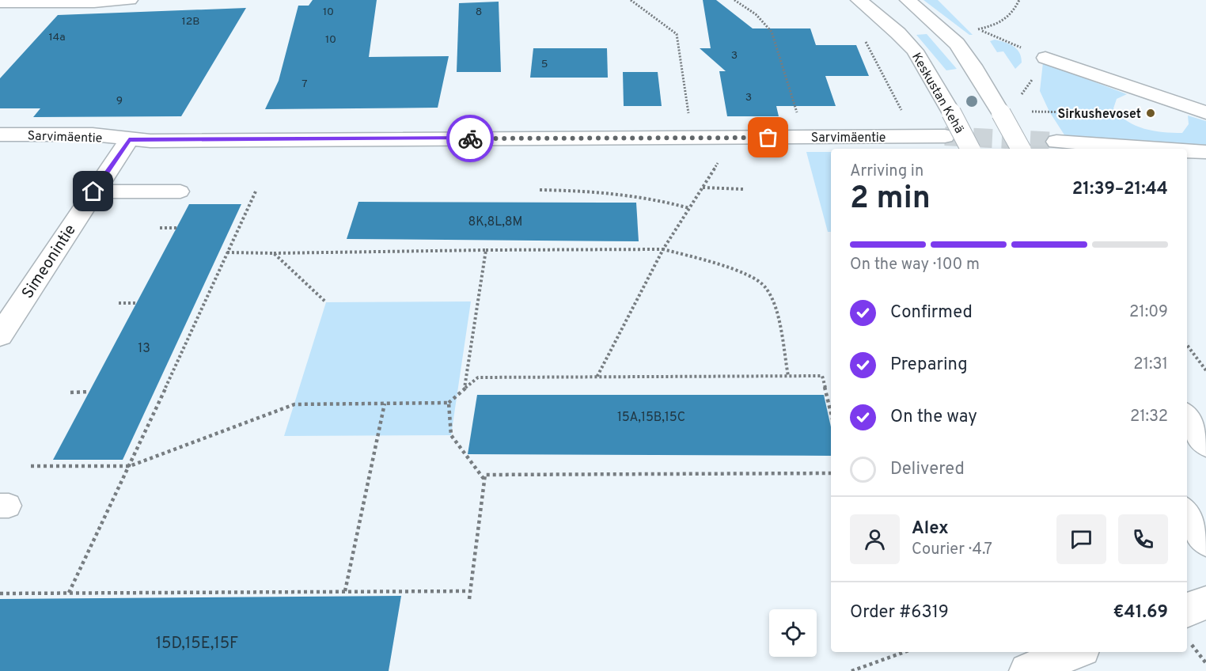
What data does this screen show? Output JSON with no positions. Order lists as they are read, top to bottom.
{
  "streets": {
    "street": ["Keskustan Kehä", "Sarvimäentie", "Simeonintie"]
  },
  "crossings": [
    ["Sarvimäentie", "Simeonintie"]
  ],
  "places": ["Sirkushevoset"],
  "house_numbers": [
    "10",
    "8",
    "12B",
    "14a",
    "10",
    "3",
    "5",
    "7",
    "3",
    "9",
    "8K,8L,8M",
    "13",
    "15A,15B,15C",
    "15D,15E,15F"
  ],
  "page": {
    "heading": ["2 min", "Arriving in", "21:39–21:44"],
    "panel": [
      "Alex",
      "Courier · 4.7",
      "Order #6319",
      "€41.69"
    ],
    "bar": "On the way · 100 m",
    "list": [
      ["Confirmed", "21:09"],
      ["Preparing", "21:31"],
      ["On the way", "21:32"],
      "Delivered"
    ]
  }
}
